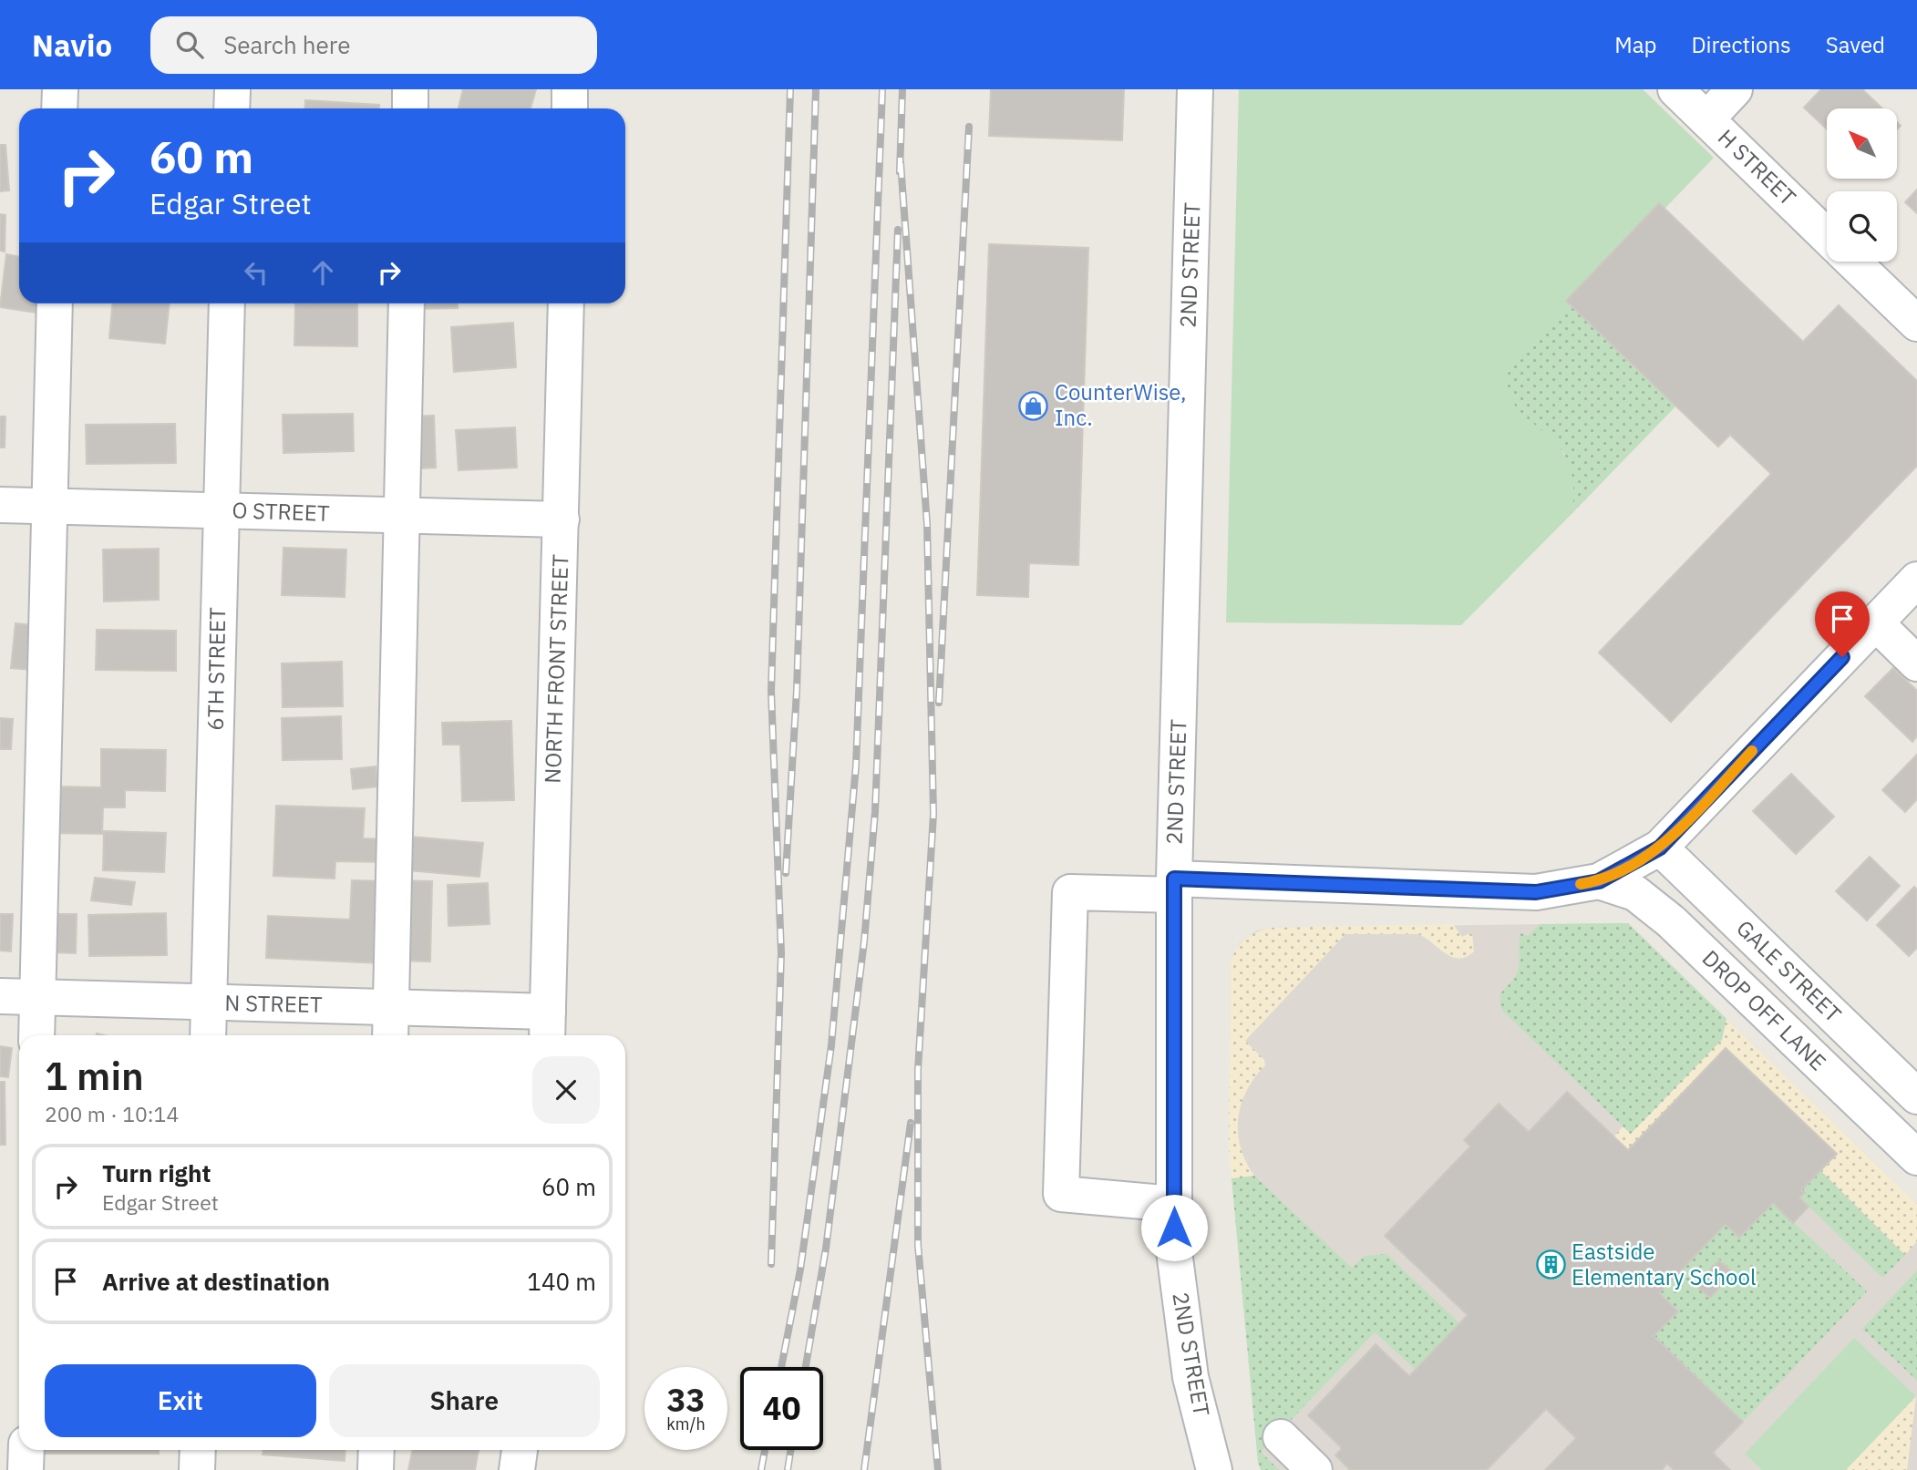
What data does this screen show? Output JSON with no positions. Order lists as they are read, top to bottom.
{
  "streets": {
    "street": [
      "H STREET",
      "2ND STREET",
      "O STREET",
      "6TH STREET",
      "NORTH FRONT STREET",
      "GALE STREET",
      "N STREET",
      "DROP OFF LANE"
    ]
  },
  "crossings": [
    ["O STREET", "6TH STREET"],
    ["O STREET", "NORTH FRONT STREET"],
    ["6TH STREET", "N STREET"],
    ["NORTH FRONT STREET", "N STREET"]
  ],
  "places": {
    "shop": ["CounterWise, Inc."],
    "building": ["Eastside Elementary School"]
  },
  "north": "top left",
  "page": {
    "header": "Navio",
    "search": "Search here",
    "nav": ["Map", "Directions", "Saved"],
    "turn": ["60 m", "Edgar Street"],
    "heading": ["1 min", "200 m · 10:14"],
    "list": [
      {
        "name": "Turn right",
        "note": "Edgar Street",
        "value": "60 m"
      },
      {
        "name": "Arrive at destination",
        "value": "140 m"
      }
    ],
    "buttons": ["Exit", "Share"],
    "speed": "33 km/h",
    "limit": "40"
  }
}
